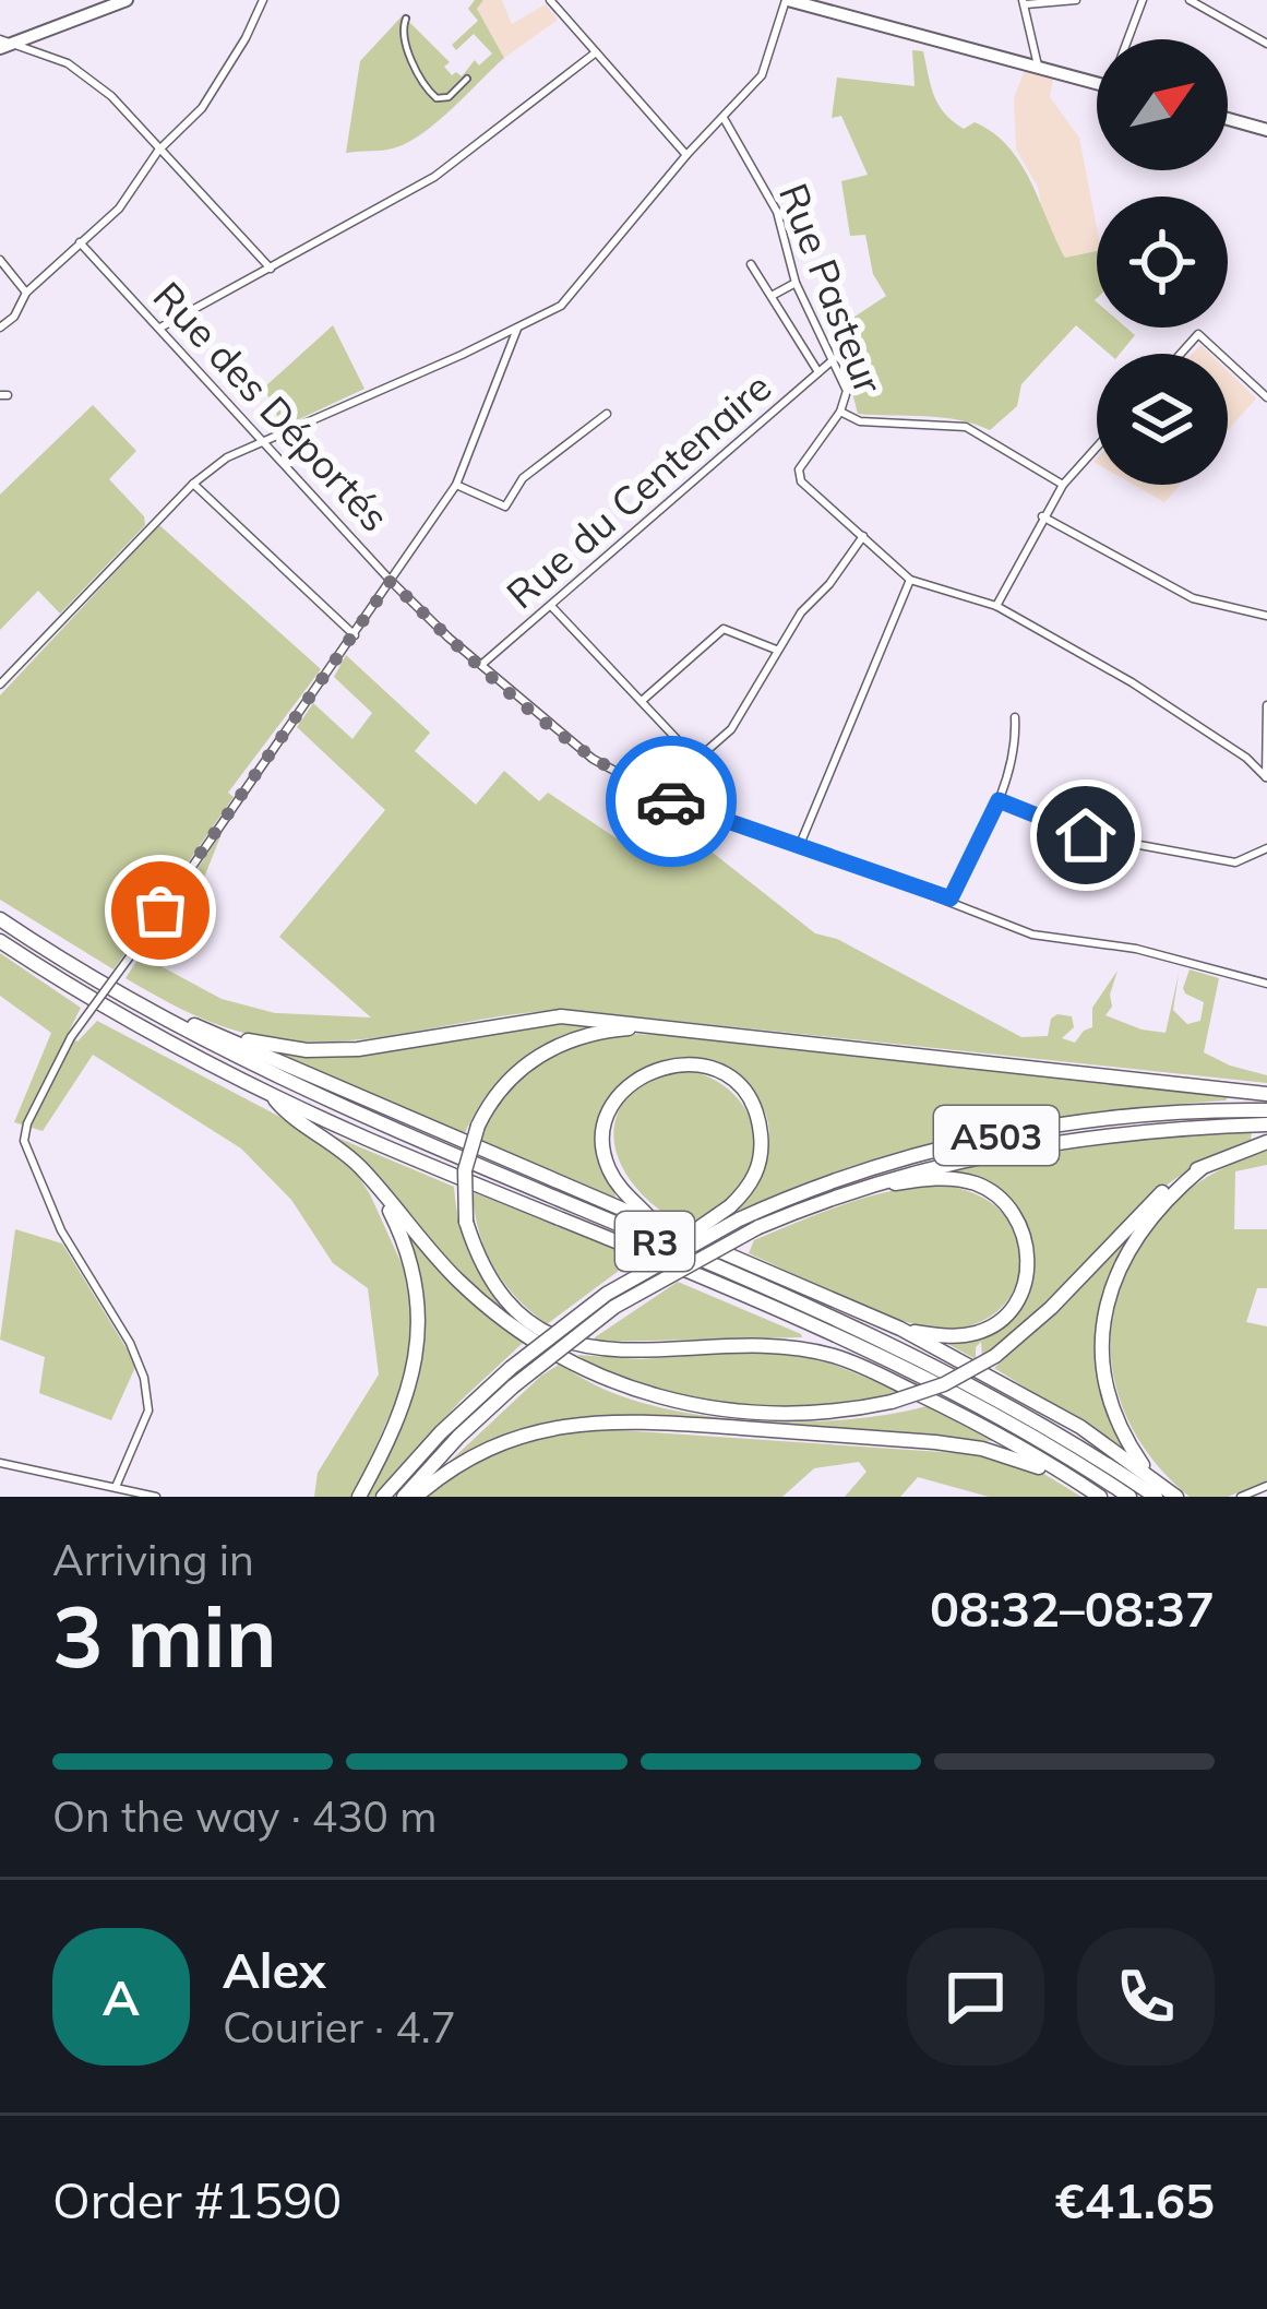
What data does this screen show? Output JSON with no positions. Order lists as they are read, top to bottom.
{
  "streets": {
    "highway": ["A503", "R3"],
    "street": ["Rue Pasteur", "Rue des Déportés", "Rue du Centenaire"]
  },
  "crossings": [
    ["Rue Pasteur", "Rue du Centenaire"],
    ["Rue des Déportés", "Rue du Centenaire"]
  ],
  "north": "top right",
  "page": {
    "heading": ["3 min", "Arriving in", "08:32–08:37"],
    "panel": [
      "Alex",
      "Courier · 4.7",
      "Order #1590",
      "€41.65"
    ],
    "bar": "On the way · 430 m",
    "round": "A"
  }
}
